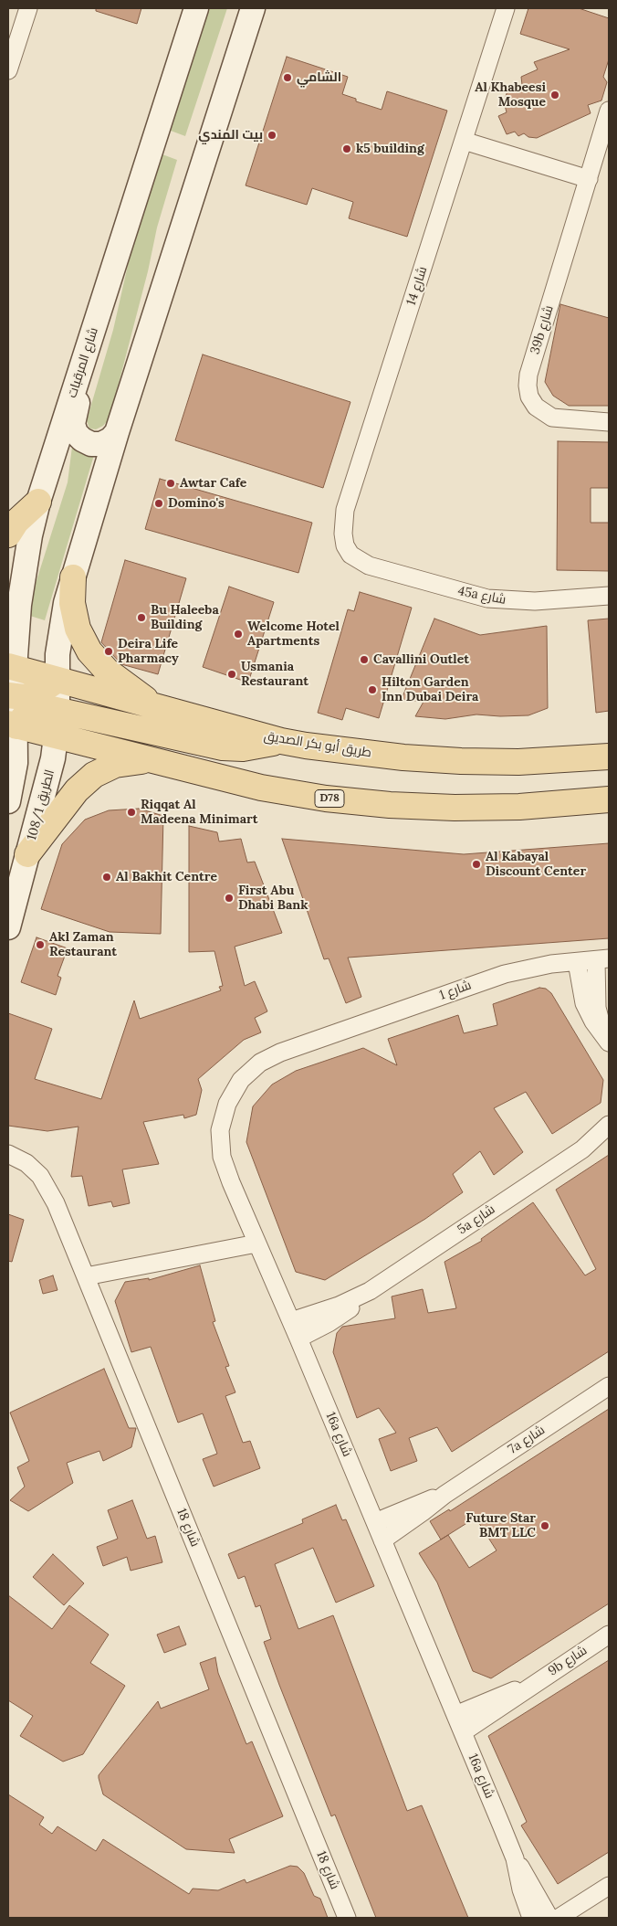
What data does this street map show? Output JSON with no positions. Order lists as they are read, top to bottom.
{
  "streets": {
    "main road": ["طريق أبو بكر الصديق", "D78"],
    "street": [
      "شارع 14",
      "39b شارع",
      "شارع المرقبات",
      "45a شارع",
      "108/1 الطريق",
      "شارع 1",
      "5a شارع",
      "16a شارع",
      "7a شارع",
      "شارع 18",
      "9b شارع"
    ]
  },
  "crossings": [
    ["شارع 14", "45a شارع"],
    ["شارع المرقبات", "طريق أبو بكر الصديق"],
    ["شارع المرقبات", "D78"],
    ["طريق أبو بكر الصديق", "108/1 الطريق"],
    ["D78", "108/1 الطريق"],
    ["شارع 1", "16a شارع"],
    ["5a شارع", "16a شارع"],
    ["16a شارع", "7a شارع"],
    ["16a شارع", "9b شارع"]
  ],
  "places": [
    "الشامي",
    "Al Khabeesi Mosque",
    "بيت المندي",
    "k5 building",
    "Awtar Cafe",
    "Domino's",
    "Bu Haleeba Building",
    "Welcome Hotel Apartments",
    "Deira Life Pharmacy",
    "Cavallini Outlet",
    "Usmania Restaurant",
    "Hilton Garden Inn Dubai Deira",
    "Riqqat Al Madeena Minimart",
    "Al Kabayal Discount Center",
    "Al Bakhit Centre",
    "First Abu Dhabi Bank",
    "Akl Zaman Restaurant",
    "Future Star BMT LLC"
  ]
}
